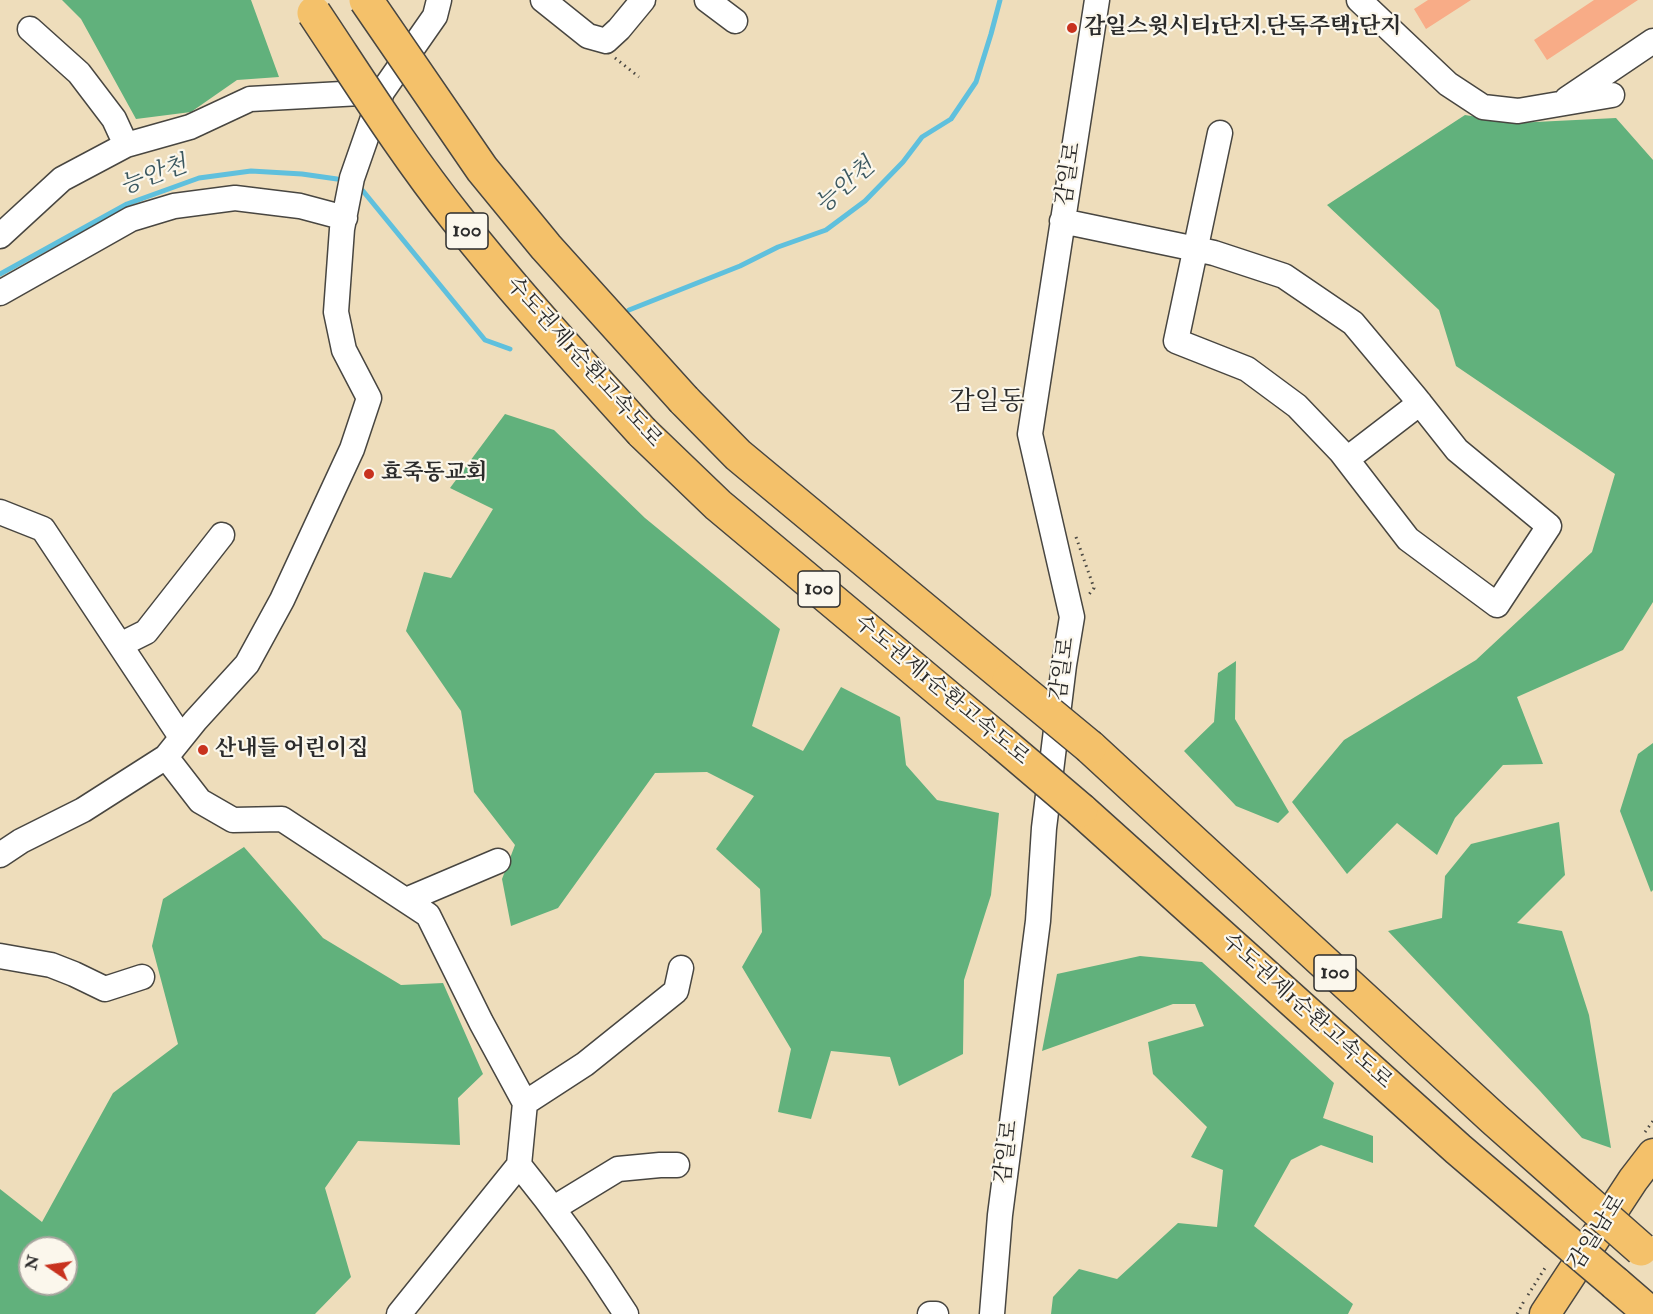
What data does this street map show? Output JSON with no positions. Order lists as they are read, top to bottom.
{
  "streets": {
    "highway": ["100", "수도권제1순환고속도로"],
    "main road": ["감일남로"],
    "street": ["감일로"]
  },
  "districts": ["감일동"],
  "water": ["능안천"],
  "places": ["감일스윗시티1단지.단독주택1단지", "효죽동교회", "산내들 어린이집"],
  "north": "left"
}
